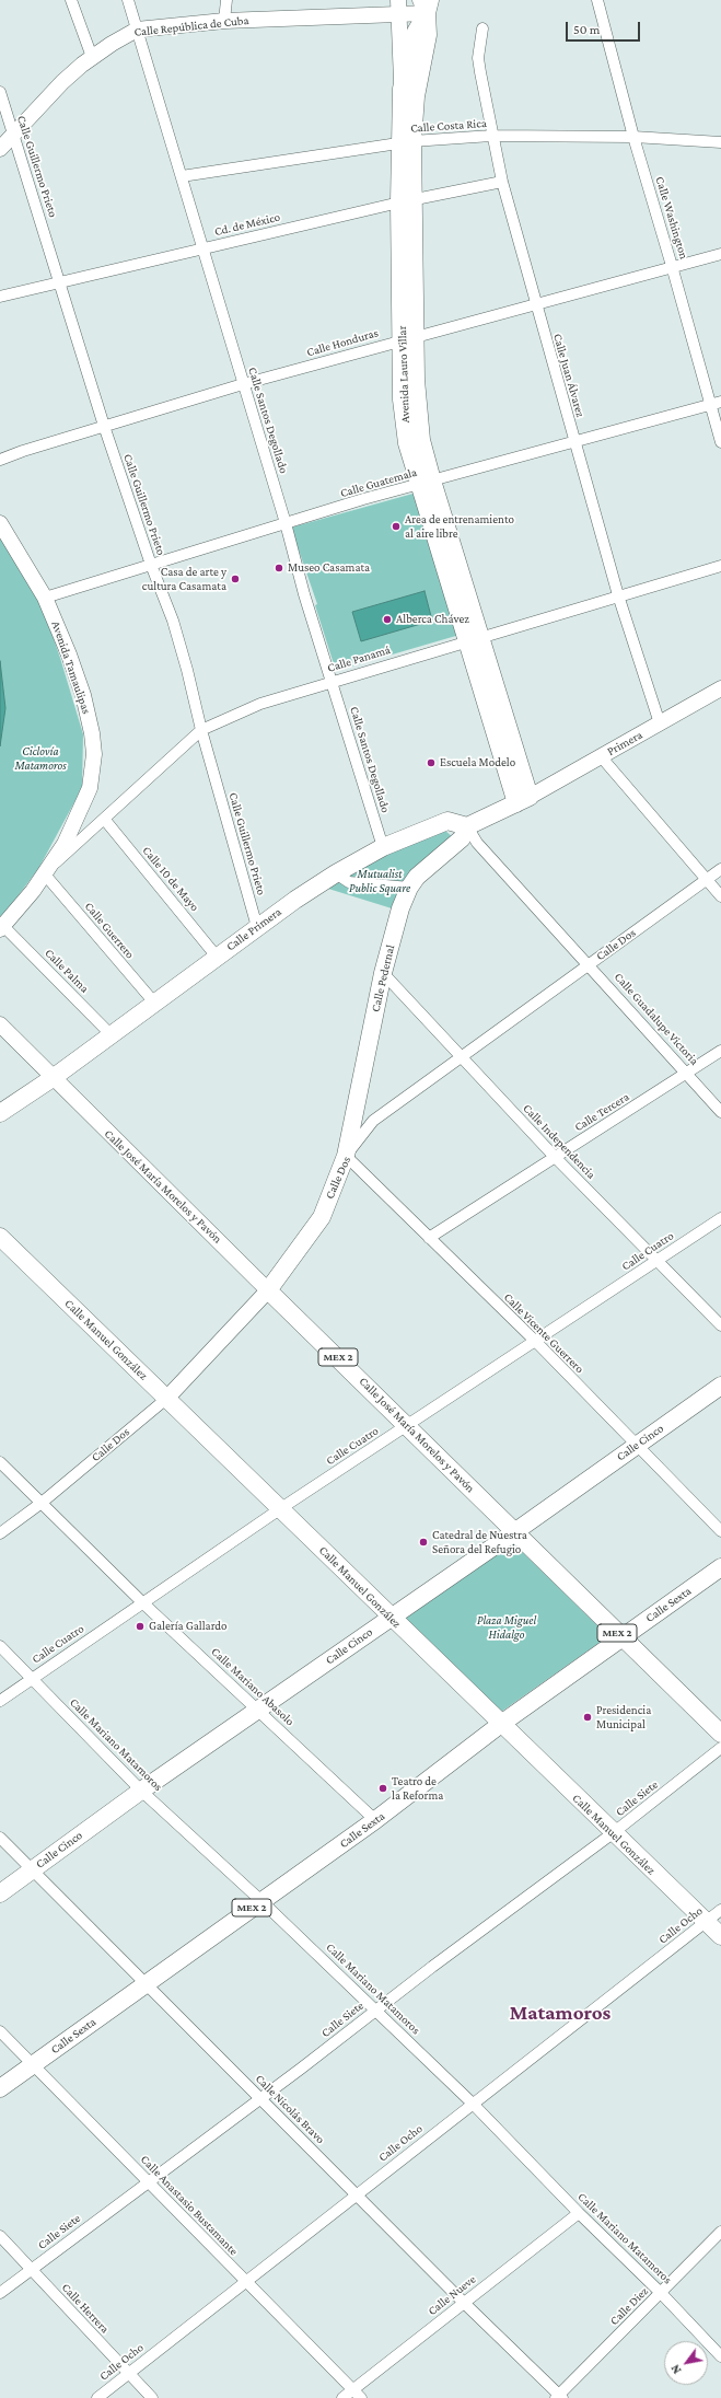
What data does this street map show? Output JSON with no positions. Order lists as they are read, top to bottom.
{
  "streets": {
    "main road": [
      "Avenida Lauro Villar",
      "Calle Primera",
      "Calle Dos",
      "Calle Pedernal",
      "Calle José María Morelos y Pavón",
      "Calle Manuel González",
      "MEX 2",
      "Calle Cinco",
      "Calle Sexta"
    ],
    "street": [
      "Calle República de Cuba",
      "Calle Costa Rica",
      "Calle Guillermo Prieto",
      "Calle Washington",
      "Cd. de México",
      "Calle Honduras",
      "Calle Juan Álvarez",
      "Calle Santos Degollado",
      "Calle Guatemala",
      "Calle Panamá",
      "Avenida Tamaulipas",
      "Primera",
      "Calle 10 de Mayo",
      "Calle Guerrero",
      "Calle Palma",
      "Calle Guadalupe Victoria",
      "Calle Tercera",
      "Calle Independencia",
      "Calle Cuatro",
      "Calle Vicente Guerrero",
      "Calle Mariano Abasolo",
      "Calle Mariano Matamoros",
      "Calle Siete",
      "Calle Ocho",
      "Calle Nicolás Bravo",
      "Calle Anastasio Bustamante",
      "Calle Nueve",
      "Calle Diez",
      "Calle Herrera"
    ]
  },
  "crossings": [
    ["Calle República de Cuba", "Calle Guillermo Prieto"],
    ["Calle República de Cuba", "Avenida Lauro Villar"],
    ["Calle República de Cuba", "Calle Santos Degollado"],
    ["Calle Costa Rica", "Calle Washington"],
    ["Calle Costa Rica", "Avenida Lauro Villar"],
    ["Calle Costa Rica", "Calle Juan Álvarez"],
    ["Calle Costa Rica", "Calle Santos Degollado"],
    ["Calle Guillermo Prieto", "Cd. de México"],
    ["Calle Guillermo Prieto", "Calle Honduras"],
    ["Calle Guillermo Prieto", "Calle Guatemala"],
    ["Calle Guillermo Prieto", "Calle Panamá"],
    ["Calle Guillermo Prieto", "Calle Primera"],
    ["Calle Washington", "Calle Honduras"],
    ["Calle Washington", "Calle Guatemala"],
    ["Cd. de México", "Avenida Lauro Villar"],
    ["Cd. de México", "Calle Juan Álvarez"],
    ["Cd. de México", "Calle Santos Degollado"],
    ["Calle Honduras", "Avenida Lauro Villar"],
    ["Calle Honduras", "Calle Juan Álvarez"],
    ["Calle Honduras", "Calle Santos Degollado"],
    ["Avenida Lauro Villar", "Calle Guatemala"],
    ["Avenida Lauro Villar", "Calle Panamá"],
    ["Avenida Lauro Villar", "Primera"],
    ["Calle Juan Álvarez", "Calle Guatemala"],
    ["Calle Juan Álvarez", "Calle Panamá"],
    ["Calle Juan Álvarez", "Primera"],
    ["Calle Santos Degollado", "Calle Guatemala"],
    ["Calle Santos Degollado", "Calle Panamá"],
    ["Calle Santos Degollado", "Calle Primera"],
    ["Calle Guatemala", "Avenida Tamaulipas"],
    ["Calle Panamá", "Avenida Tamaulipas"],
    ["Calle Panamá", "Calle 10 de Mayo"],
    ["Calle Panamá", "Calle Guerrero"],
    ["Avenida Tamaulipas", "Calle Guerrero"],
    ["Avenida Tamaulipas", "Calle Palma"],
    ["Calle 10 de Mayo", "Calle Primera"],
    ["Calle Primera", "Calle Guerrero"],
    ["Calle Primera", "Calle Palma"],
    ["Calle Primera", "Calle Pedernal"],
    ["Calle Primera", "Calle Guadalupe Victoria"],
    ["Calle Primera", "Calle José María Morelos y Pavón"],
    ["Calle Dos", "Calle Pedernal"],
    ["Calle Dos", "Calle Guadalupe Victoria"],
    ["Calle Dos", "Calle Independencia"],
    ["Calle Dos", "Calle José María Morelos y Pavón"],
    ["Calle Dos", "Calle Vicente Guerrero"],
    ["Calle Dos", "Calle Manuel González"],
    ["Calle Dos", "Calle Mariano Abasolo"],
    ["Calle Pedernal", "Calle Guadalupe Victoria"],
    ["Calle Pedernal", "Calle Independencia"],
    ["Calle Pedernal", "Calle Vicente Guerrero"],
    ["Calle Guadalupe Victoria", "Calle Tercera"],
    ["Calle Tercera", "Calle Independencia"],
    ["Calle Tercera", "Calle Vicente Guerrero"],
    ["Calle Independencia", "Calle Cuatro"],
    ["Calle José María Morelos y Pavón", "Calle Cuatro"],
    ["Calle José María Morelos y Pavón", "Calle Cinco"],
    ["Calle José María Morelos y Pavón", "Calle Sexta"],
    ["Calle Cuatro", "Calle Vicente Guerrero"],
    ["Calle Cuatro", "Calle Manuel González"],
    ["Calle Cuatro", "Calle Mariano Abasolo"],
    ["Calle Cuatro", "Calle Mariano Matamoros"],
    ["Calle Vicente Guerrero", "Calle Cinco"],
    ["Calle Manuel González", "Calle Cinco"],
    ["Calle Manuel González", "Calle Sexta"],
    ["Calle Manuel González", "Calle Siete"],
    ["Calle Manuel González", "Calle Ocho"],
    ["Calle Cinco", "Calle Mariano Abasolo"],
    ["Calle Cinco", "Calle Mariano Matamoros"],
    ["Calle Cinco", "Calle Nicolás Bravo"],
    ["Calle Sexta", "Calle Mariano Abasolo"],
    ["Calle Sexta", "Calle Mariano Matamoros"],
    ["Calle Sexta", "Calle Nicolás Bravo"],
    ["Calle Sexta", "Calle Anastasio Bustamante"],
    ["Calle Mariano Matamoros", "Calle Siete"],
    ["Calle Mariano Matamoros", "Calle Ocho"],
    ["Calle Mariano Matamoros", "Calle Nueve"],
    ["Calle Mariano Matamoros", "Calle Diez"],
    ["Calle Siete", "Calle Nicolás Bravo"],
    ["Calle Siete", "Calle Anastasio Bustamante"],
    ["Calle Siete", "Calle Herrera"],
    ["Calle Ocho", "Calle Nicolás Bravo"],
    ["Calle Ocho", "Calle Anastasio Bustamante"],
    ["Calle Ocho", "Calle Herrera"],
    ["Calle Nicolás Bravo", "Calle Nueve"],
    ["Calle Nicolás Bravo", "Calle Diez"],
    ["Calle Anastasio Bustamante", "Calle Nueve"]
  ],
  "districts": ["Matamoros"],
  "parks": ["Ciclovía Matamoros", "Mutualist Public Square", "Plaza Miguel Hidalgo"],
  "places": [
    "Area de entrenamiento al aire libre",
    "Museo Casamata",
    "Casa de arte y cultura Casamata",
    "Alberca Chávez",
    "Escuela Modelo",
    "Catedral de Nuestra Señora del Refugio",
    "Galería Gallardo",
    "Presidencia Municipal",
    "Teatro de la Reforma"
  ],
  "scale_bar": "50 m",
  "north": "bottom left"
}
